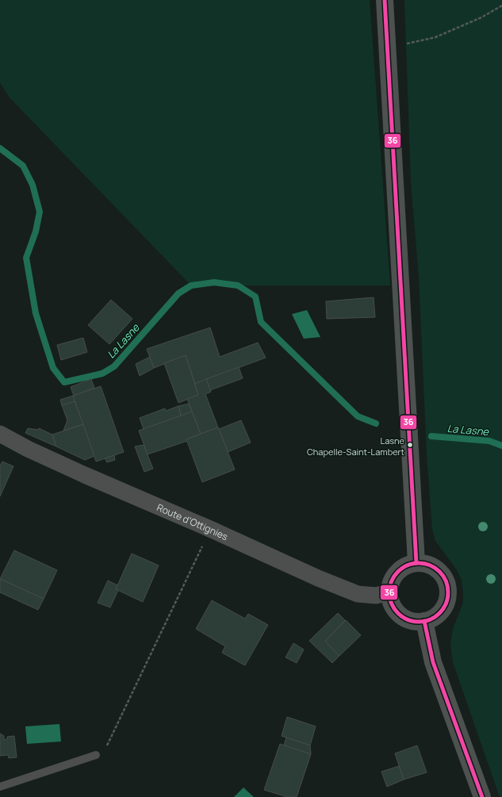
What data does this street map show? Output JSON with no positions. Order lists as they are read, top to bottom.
{
  "streets": {
    "street": ["Route d'Ottignies"]
  },
  "water": ["La Lasne"],
  "places": ["Lasne Chapelle-Saint-Lambert"],
  "lines": ["transit line 36"]
}
